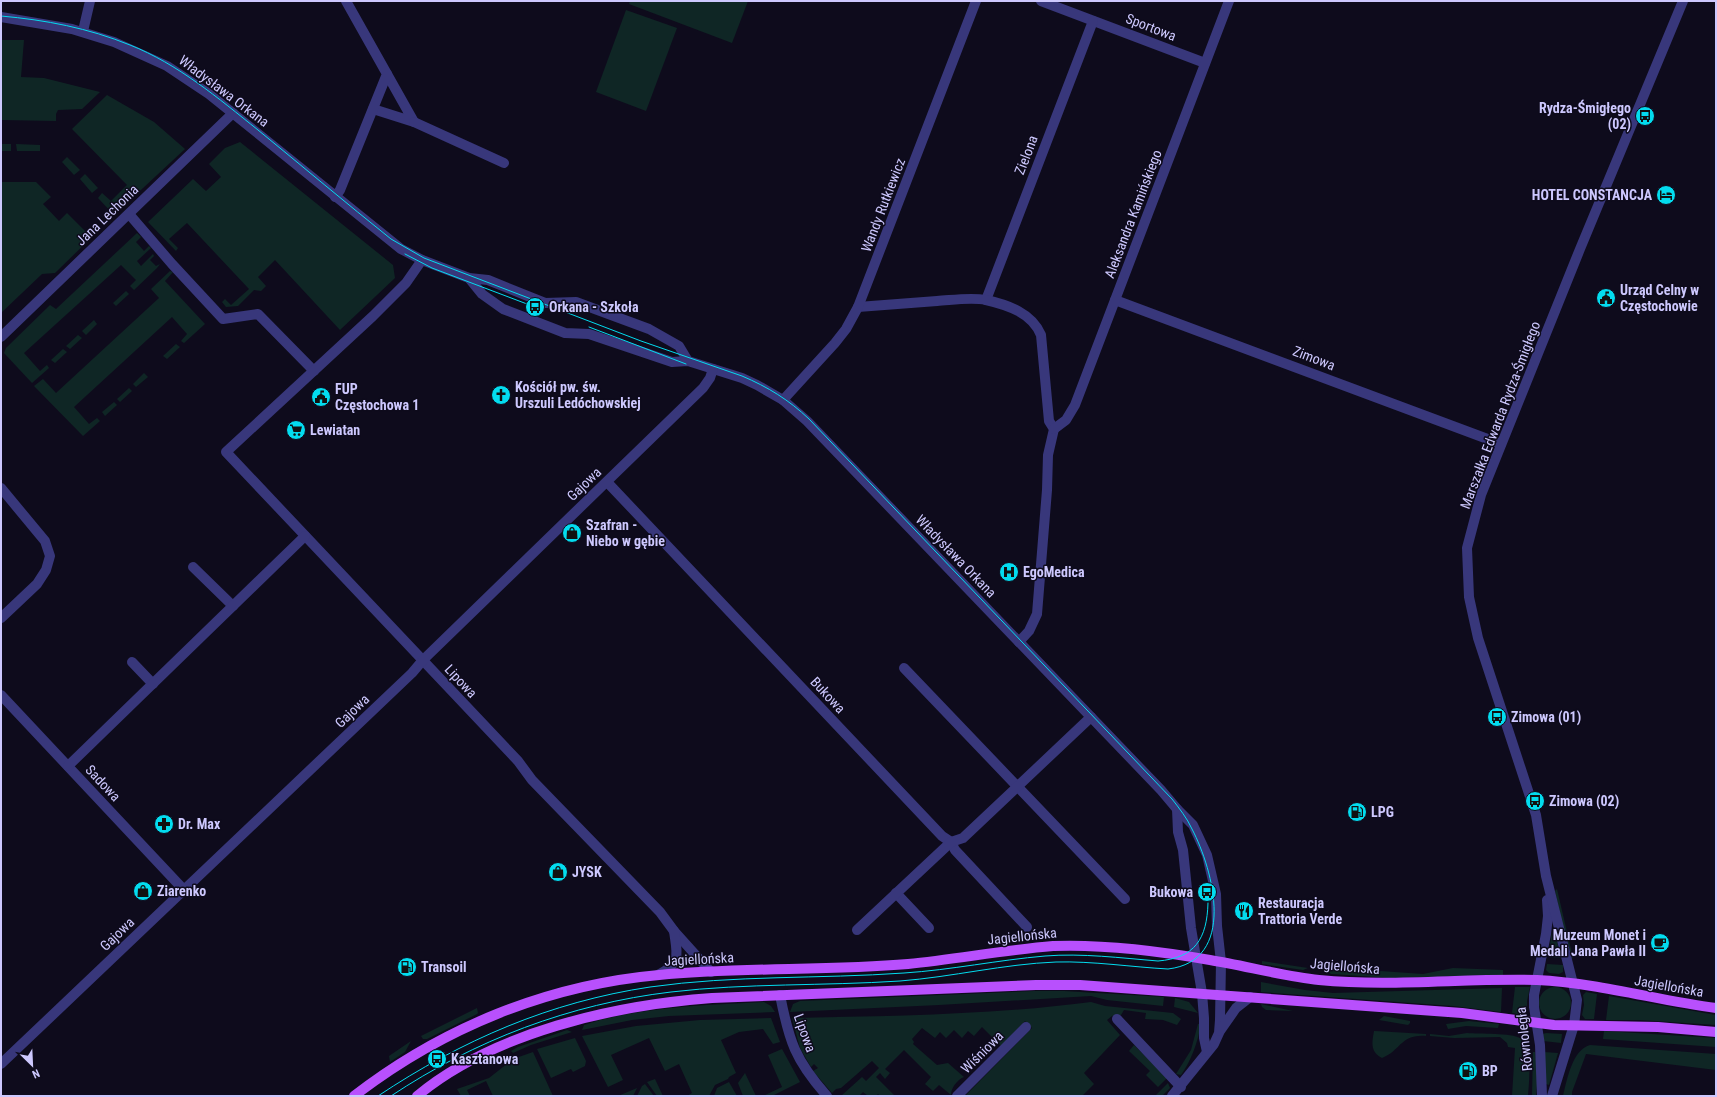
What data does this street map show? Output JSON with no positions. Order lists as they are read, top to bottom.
{
  "streets": {
    "main road": ["Jagiellońska"],
    "street": [
      "Sportowa",
      "Władysława Orkana",
      "Zielona",
      "Wandy Rutkiewicz",
      "Aleksandra Kamińskiego",
      "Jana Lechonia",
      "Zimowa",
      "Marszałka Edwarda Rydza-Śmigłego",
      "Gajowa",
      "Lipowa",
      "Bukowa",
      "Sadowa",
      "Równoległa",
      "Wiśniowa"
    ]
  },
  "crossings": [
    ["Sportowa", "Zielona"],
    ["Sportowa", "Aleksandra Kamińskiego"],
    ["Władysława Orkana", "Wandy Rutkiewicz"],
    ["Władysława Orkana", "Jana Lechonia"],
    ["Władysława Orkana", "Gajowa"],
    ["Władysława Orkana", "Jagiellońska"],
    ["Aleksandra Kamińskiego", "Zimowa"],
    ["Zimowa", "Marszałka Edwarda Rydza-Śmigłego"],
    ["Marszałka Edwarda Rydza-Śmigłego", "Jagiellońska"],
    ["Marszałka Edwarda Rydza-Śmigłego", "Równoległa"],
    ["Gajowa", "Lipowa"],
    ["Gajowa", "Bukowa"],
    ["Gajowa", "Sadowa"],
    ["Lipowa", "Jagiellońska"],
    ["Jagiellońska", "Równoległa"]
  ],
  "places": {
    "bus stop": [
      "Rydza-Śmigłego (02)",
      "Orkana - Szkoła",
      "Zimowa (01)",
      "Zimowa (02)",
      "Bukowa",
      "Kasztanowa"
    ],
    "hotel": ["HOTEL CONSTANCJA"],
    "public building": ["Urząd Celny w Częstochowie", "FUP Częstochowa 1"],
    "church": ["Kościół pw. św. Urszuli Ledóchowskiej"],
    "supermarket": ["Lewiatan"],
    "shop": ["Szafran - Niebo w gębie", "JYSK", "Ziarenko"],
    "hospital": ["EgoMedica"],
    "fuel station": ["LPG", "Transoil", "BP"],
    "pharmacy": ["Dr. Max"],
    "restaurant": ["Restauracja Trattoria Verde"],
    "cafe": ["Muzeum Monet i Medali Jana Pawła II"]
  },
  "north": "bottom right"
}
